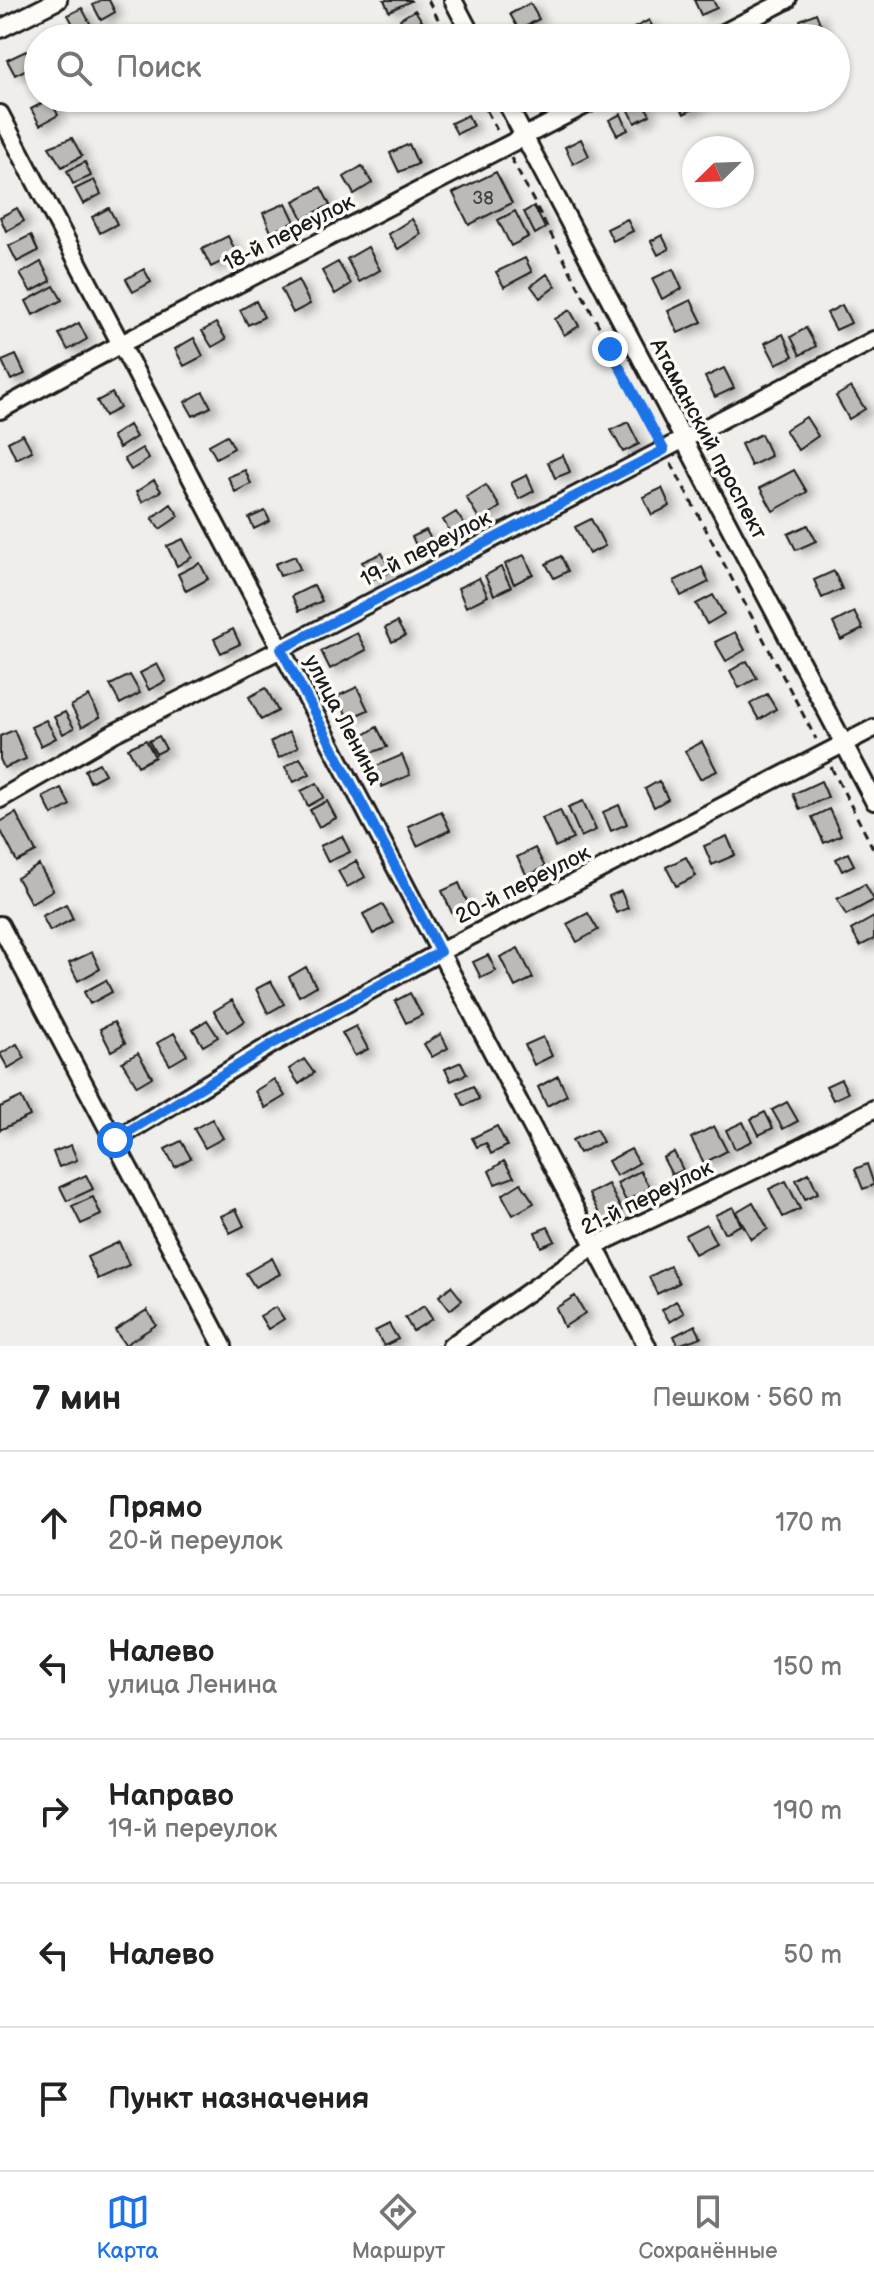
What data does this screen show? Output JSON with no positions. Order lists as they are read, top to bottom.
{
  "streets": {
    "street": [
      "18-й переулок",
      "Атаманский проспект",
      "19-й переулок",
      "улица Ленина",
      "20-й переулок",
      "21-й переулок"
    ]
  },
  "crossings": [
    ["18-й переулок", "Атаманский проспект"],
    ["18-й переулок", "улица Ленина"],
    ["Атаманский проспект", "19-й переулок"],
    ["Атаманский проспект", "20-й переулок"],
    ["19-й переулок", "улица Ленина"],
    ["улица Ленина", "20-й переулок"],
    ["улица Ленина", "21-й переулок"]
  ],
  "house_numbers": ["38"],
  "north": "bottom left",
  "page": {
    "search": "Поиск",
    "heading": ["7 мин", "Пешком · 560 m"],
    "list": [
      ["Прямо", "20-й переулок", "170 m"],
      ["Налево", "улица Ленина", "150 m"],
      ["Направо", "19-й переулок", "190 m"],
      ["Налево", "50 m"],
      "Пункт назначения"
    ],
    "nav": ["Карта", "Маршрут", "Сохранённые"]
  }
}
